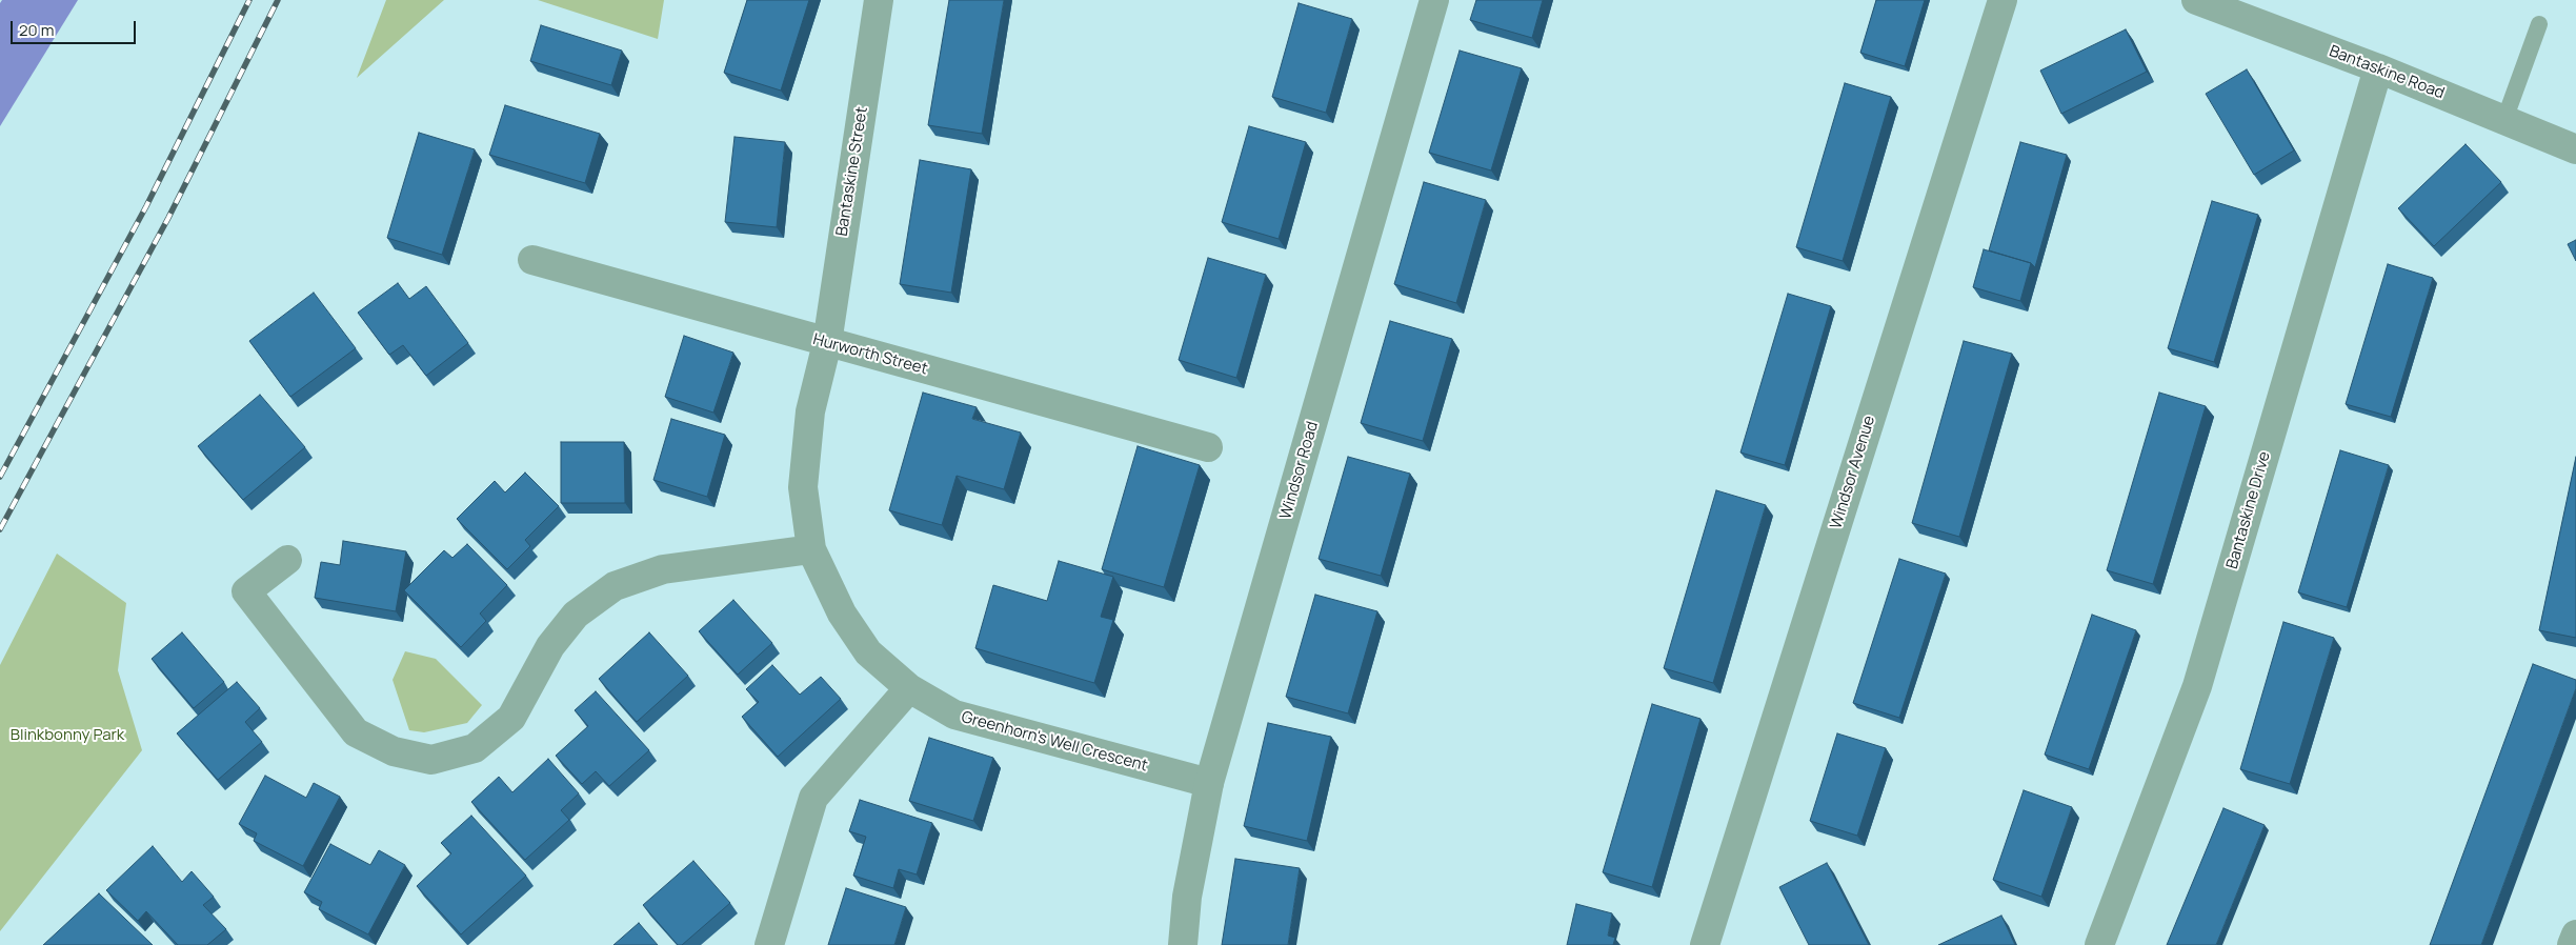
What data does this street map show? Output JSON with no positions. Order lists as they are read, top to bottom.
{
  "streets": {
    "street": [
      "Bantaskine Road",
      "Bantaskine Street",
      "Hurworth Street",
      "Windsor Road",
      "Windsor Avenue",
      "Bantaskine Drive",
      "Greenhorn's Well Crescent"
    ]
  },
  "crossings": [
    ["Bantaskine Road", "Bantaskine Drive"],
    ["Bantaskine Street", "Hurworth Street"],
    ["Bantaskine Street", "Greenhorn's Well Crescent"],
    ["Hurworth Street", "Greenhorn's Well Crescent"],
    ["Windsor Road", "Greenhorn's Well Crescent"]
  ],
  "parks": ["Blinkbonny Park"],
  "scale_bar": "20 m"
}
